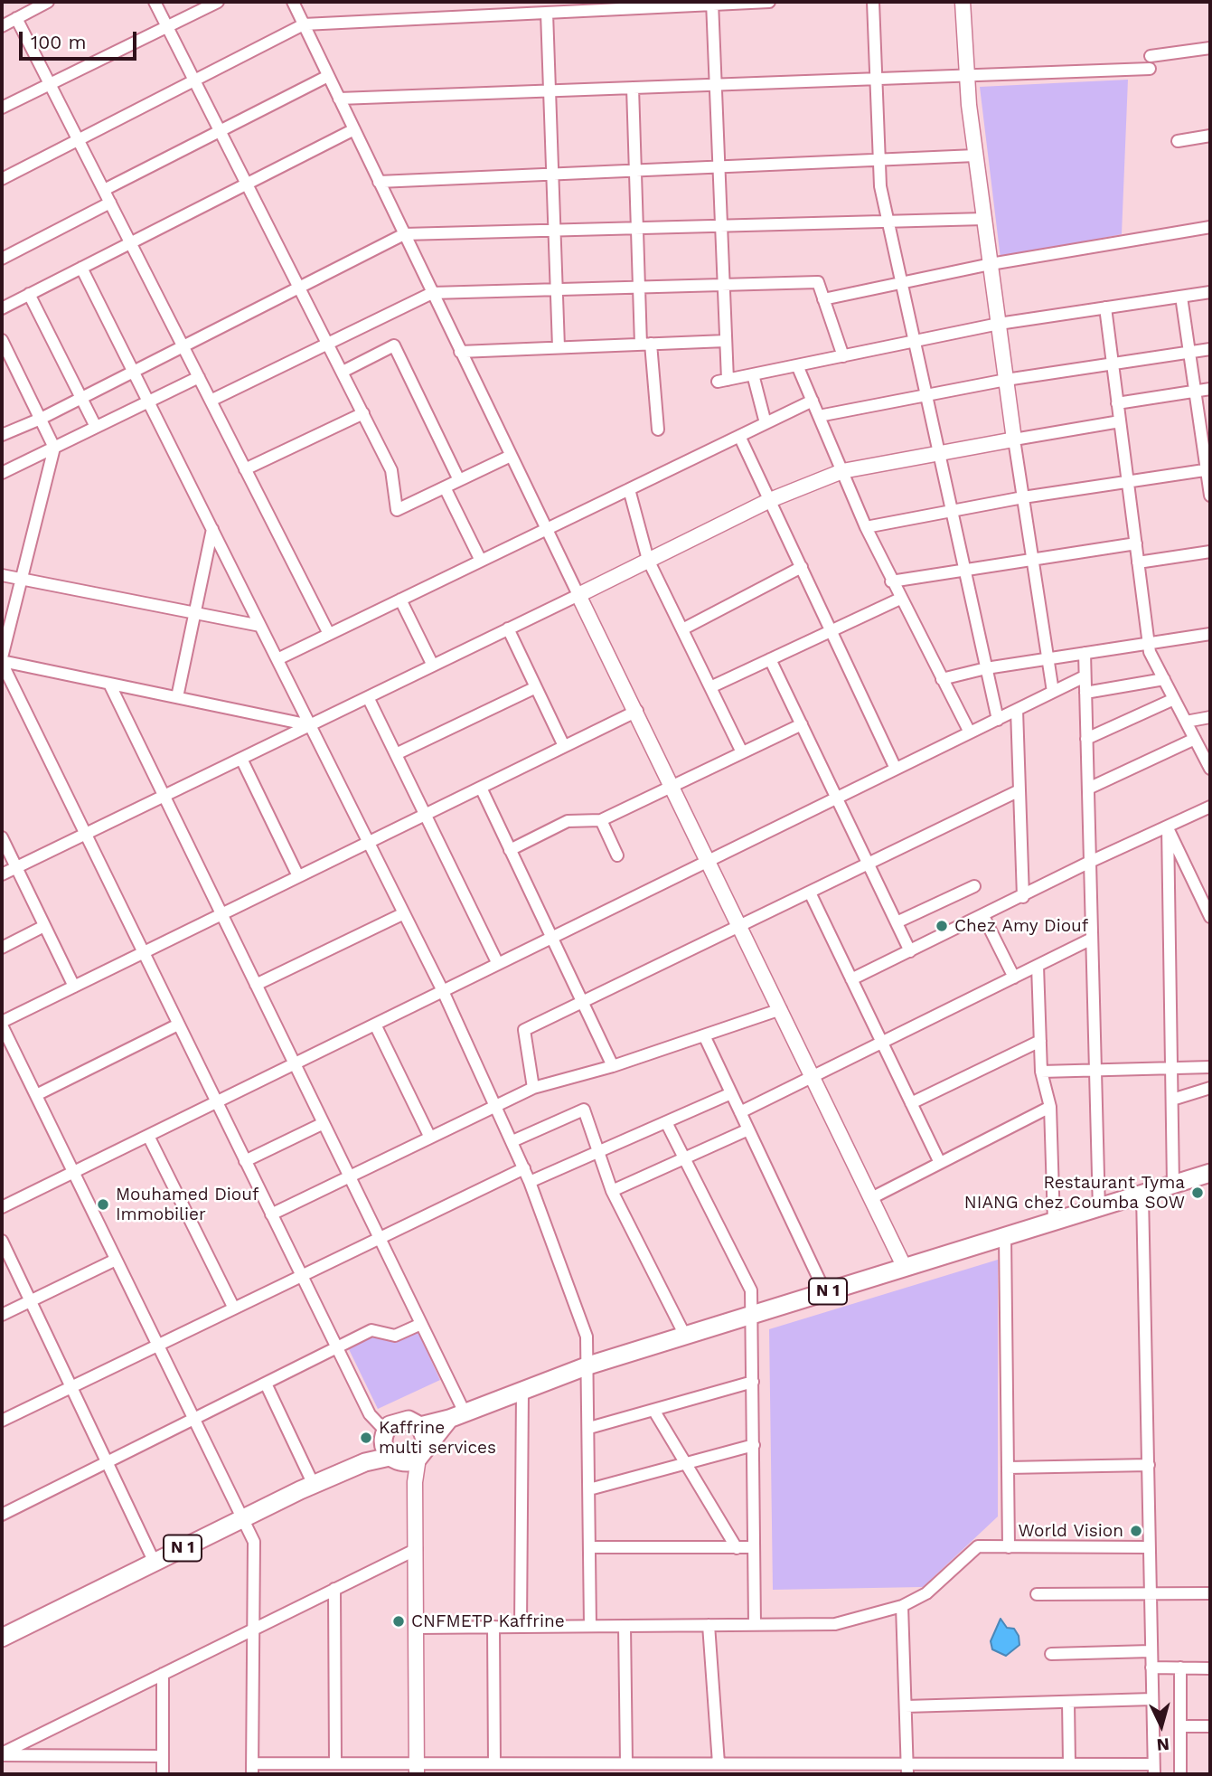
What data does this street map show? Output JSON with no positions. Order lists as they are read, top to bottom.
{
  "streets": {
    "highway": ["N 1"]
  },
  "places": [
    "Chez Amy Diouf",
    "Restaurant Tyma NIANG chez Coumba SOW",
    "Mouhamed Diouf Immobilier",
    "Kaffrine multi services",
    "World Vision",
    "CNFMETP Kaffrine"
  ],
  "scale_bar": "100 m",
  "north": "bottom"
}
